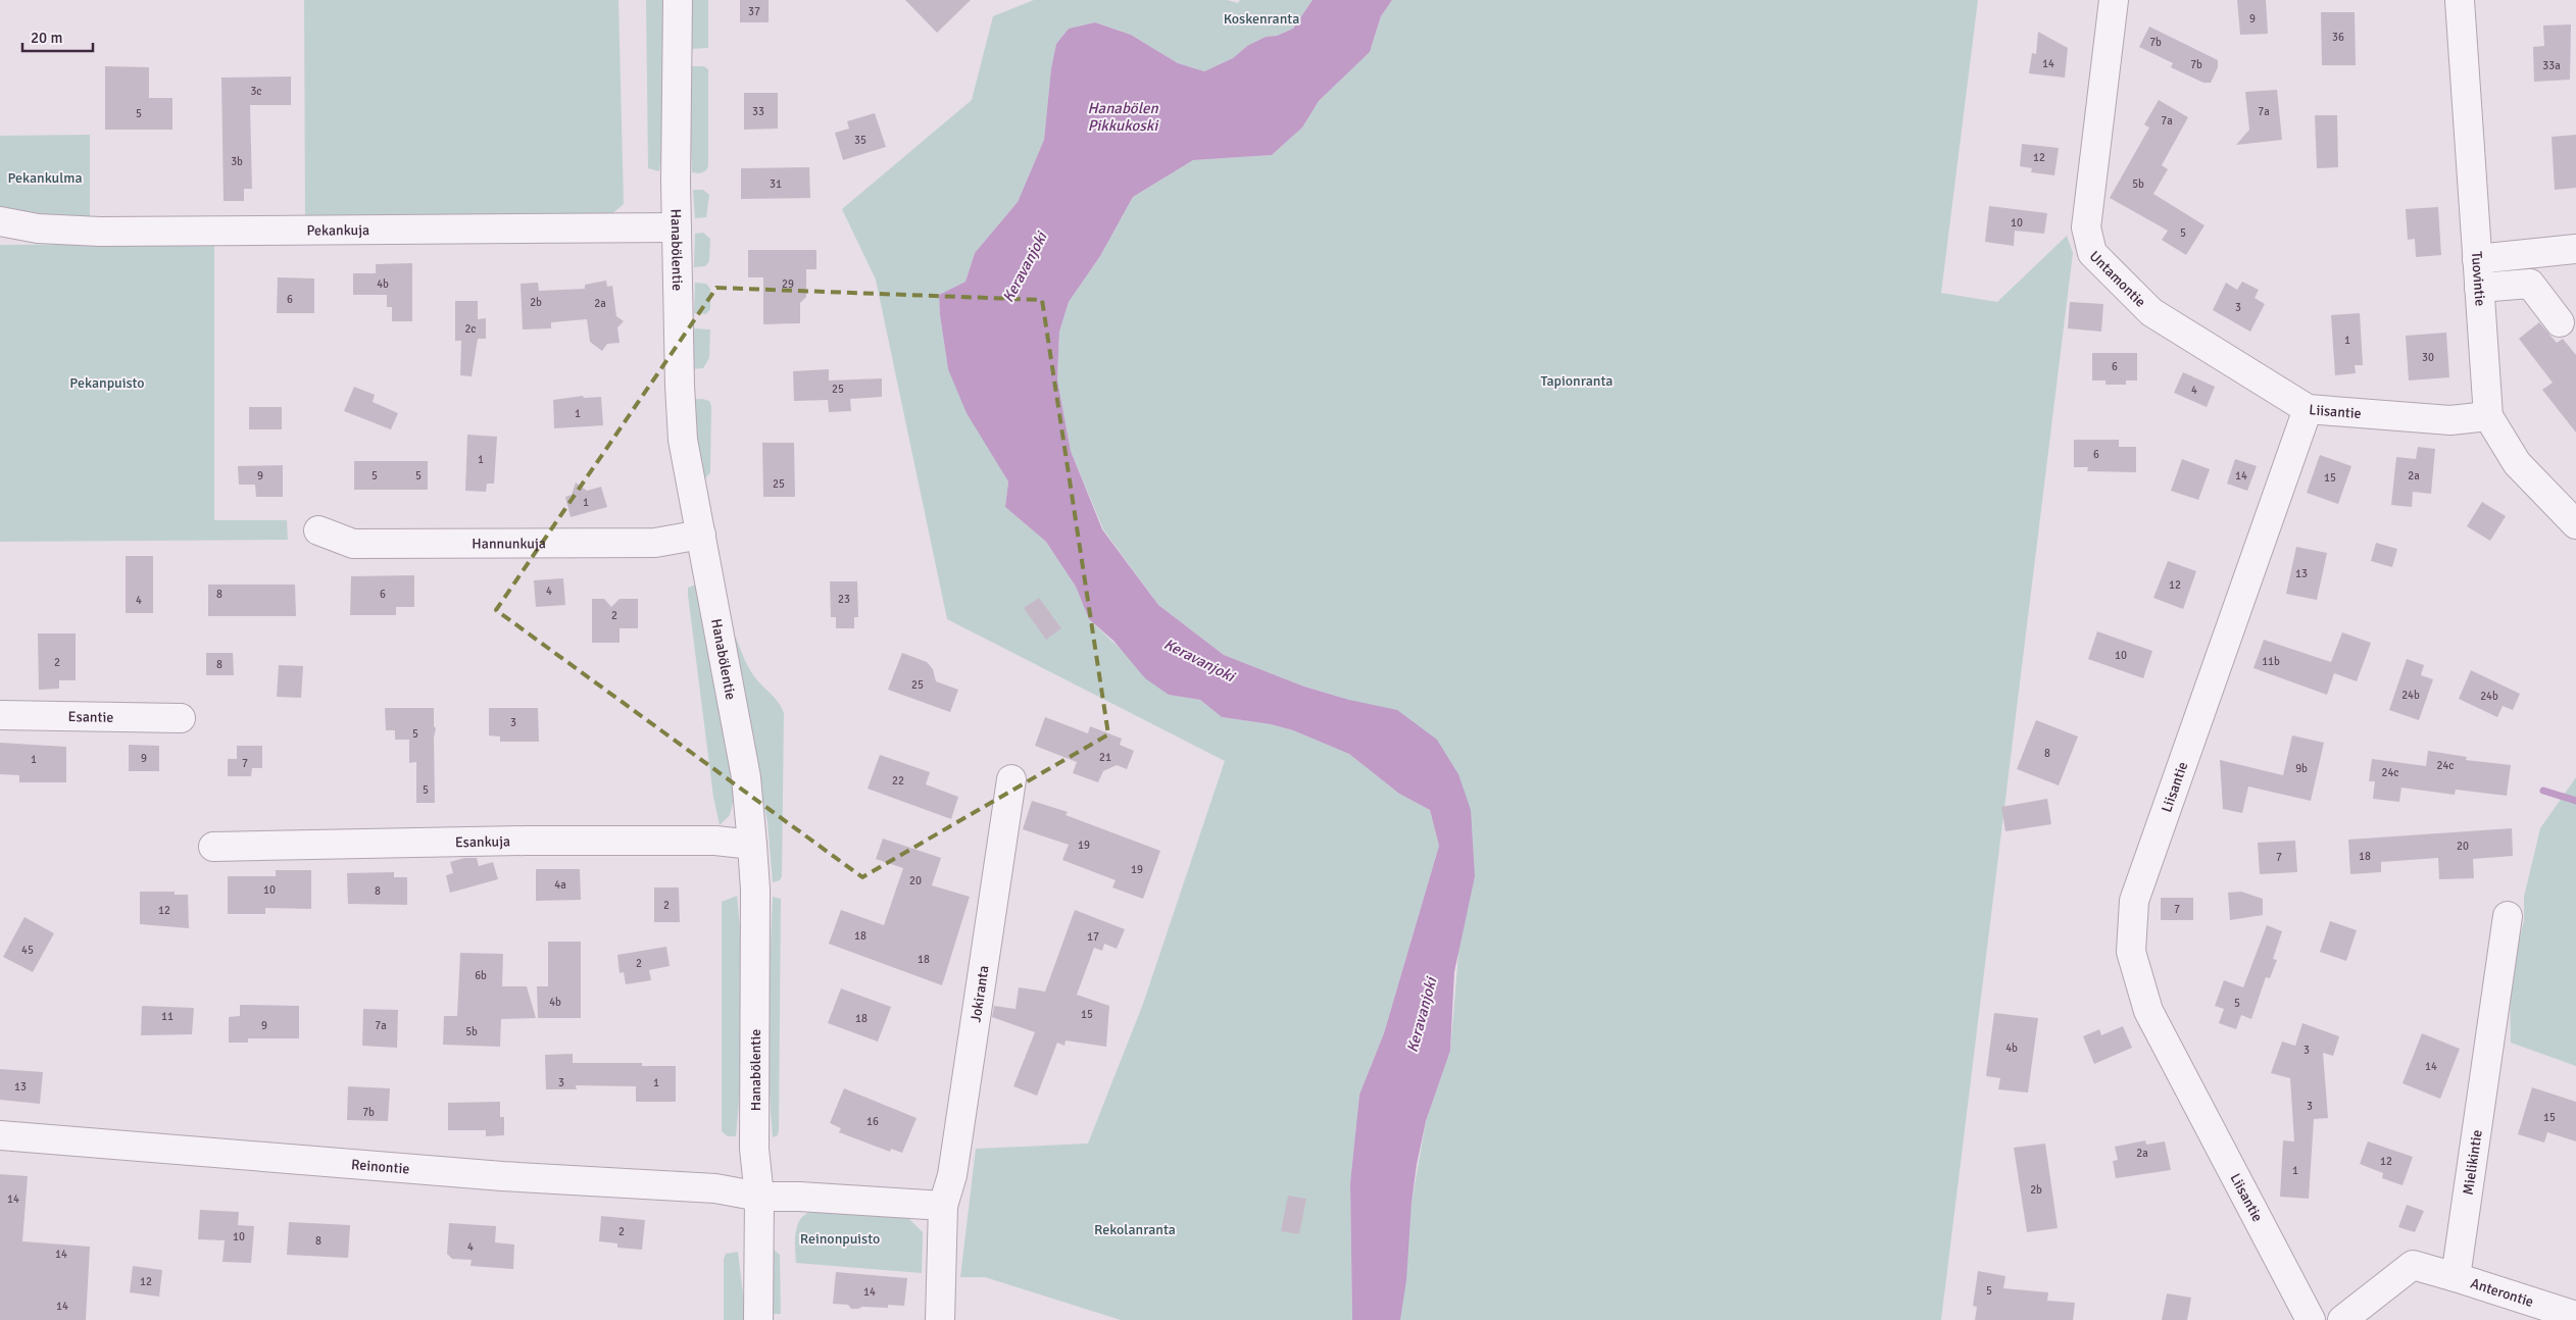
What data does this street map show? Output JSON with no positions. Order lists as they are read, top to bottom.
{
  "streets": {
    "street": [
      "Pekankuja",
      "Hanabölentie",
      "Untamontie",
      "Tuovintie",
      "Liisantie",
      "Hannunkuja",
      "Esantie",
      "Esankuja",
      "Jokiranta",
      "Mielikintie",
      "Reinontie",
      "Anterontie"
    ]
  },
  "crossings": [
    ["Pekankuja", "Hanabölentie"],
    ["Hanabölentie", "Hannunkuja"],
    ["Hanabölentie", "Esankuja"],
    ["Hanabölentie", "Reinontie"],
    ["Untamontie", "Liisantie"],
    ["Tuovintie", "Liisantie"],
    ["Mielikintie", "Anterontie"]
  ],
  "water": ["Hanabölen Pikkukoski", "Keravanjoki"],
  "parks": [
    "Koskenranta",
    "Pekankulma",
    "Tapionranta",
    "Pekanpuisto",
    "Rekolanranta",
    "Reinonpuisto"
  ],
  "house_numbers": [
    "37",
    "9",
    "36",
    "7b",
    "14",
    "7b",
    "33a",
    "3c",
    "33",
    "7a",
    "5",
    "7a",
    "35",
    "12",
    "3b",
    "31",
    "5b",
    "10",
    "5",
    "4b",
    "29",
    "6",
    "2b",
    "2a",
    "3",
    "2c",
    "1",
    "30",
    "6",
    "25",
    "4",
    "1",
    "6",
    "1",
    "9",
    "5",
    "5",
    "14",
    "2a",
    "15",
    "25",
    "1",
    "13",
    "12",
    "4",
    "8",
    "6",
    "23",
    "4",
    "2",
    "10",
    "11b",
    "2",
    "8",
    "25",
    "24b",
    "24b",
    "3",
    "5",
    "8",
    "21",
    "9",
    "1",
    "7",
    "24c",
    "9b",
    "24c",
    "22",
    "5",
    "19",
    "20",
    "18",
    "7",
    "19",
    "20",
    "4a",
    "10",
    "8",
    "2",
    "7",
    "12",
    "18",
    "17",
    "45",
    "18",
    "2",
    "6b",
    "4b",
    "5",
    "15",
    "11",
    "18",
    "9",
    "7a",
    "5b",
    "4b",
    "3",
    "14",
    "3",
    "1",
    "13",
    "3",
    "7b",
    "15",
    "16",
    "2a",
    "12",
    "1",
    "2b",
    "14",
    "2",
    "10",
    "8",
    "4",
    "14",
    "12",
    "5",
    "14",
    "14"
  ],
  "scale_bar": "20 m"
}
